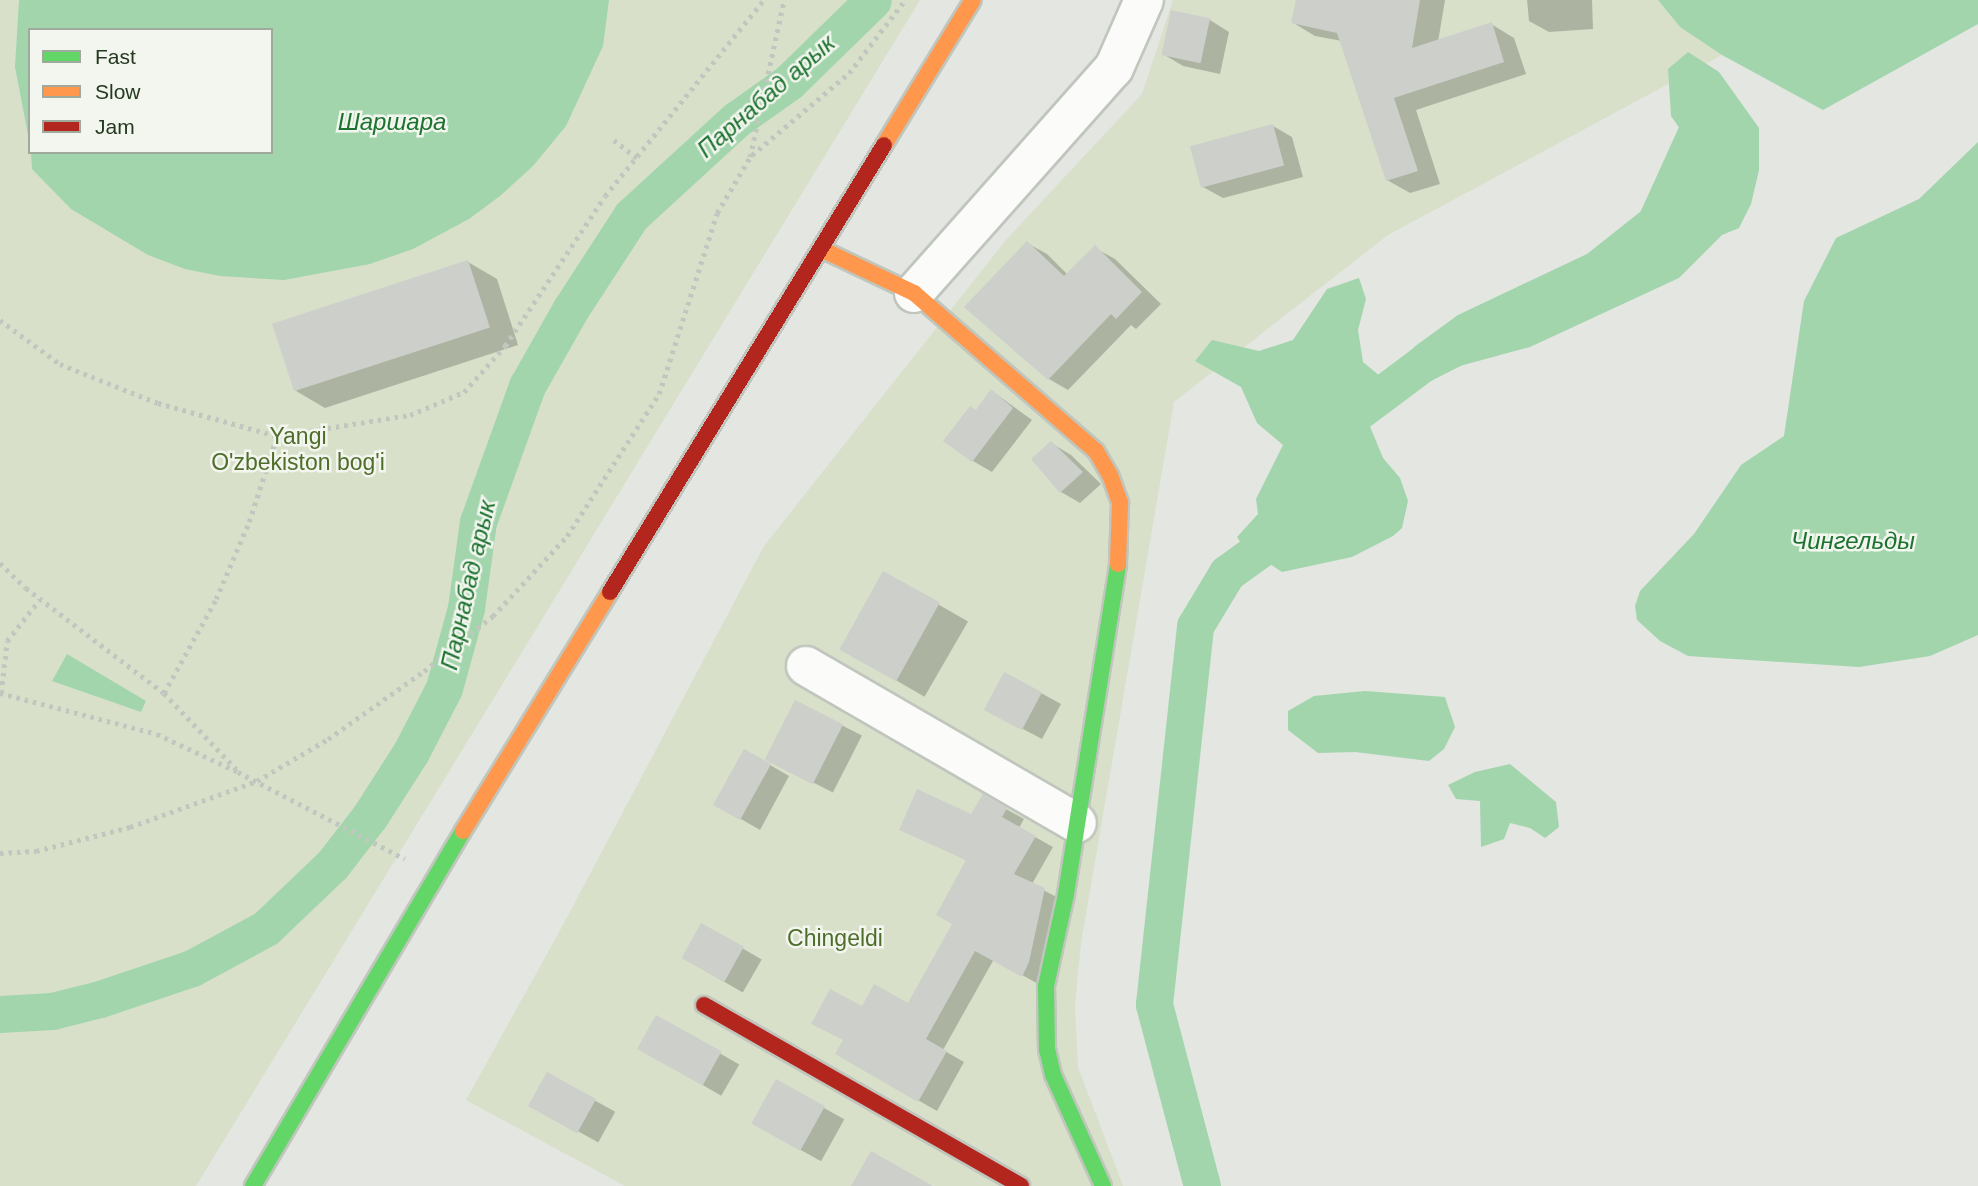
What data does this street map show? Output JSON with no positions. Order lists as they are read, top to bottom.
{
  "water": ["Парнабад арык", "Шаршара", "Чингельды"],
  "parks": ["Yangi O'zbekiston bog'i", "Chingeldi"],
  "legend": ["Fast", "Slow", "Jam"]
}
